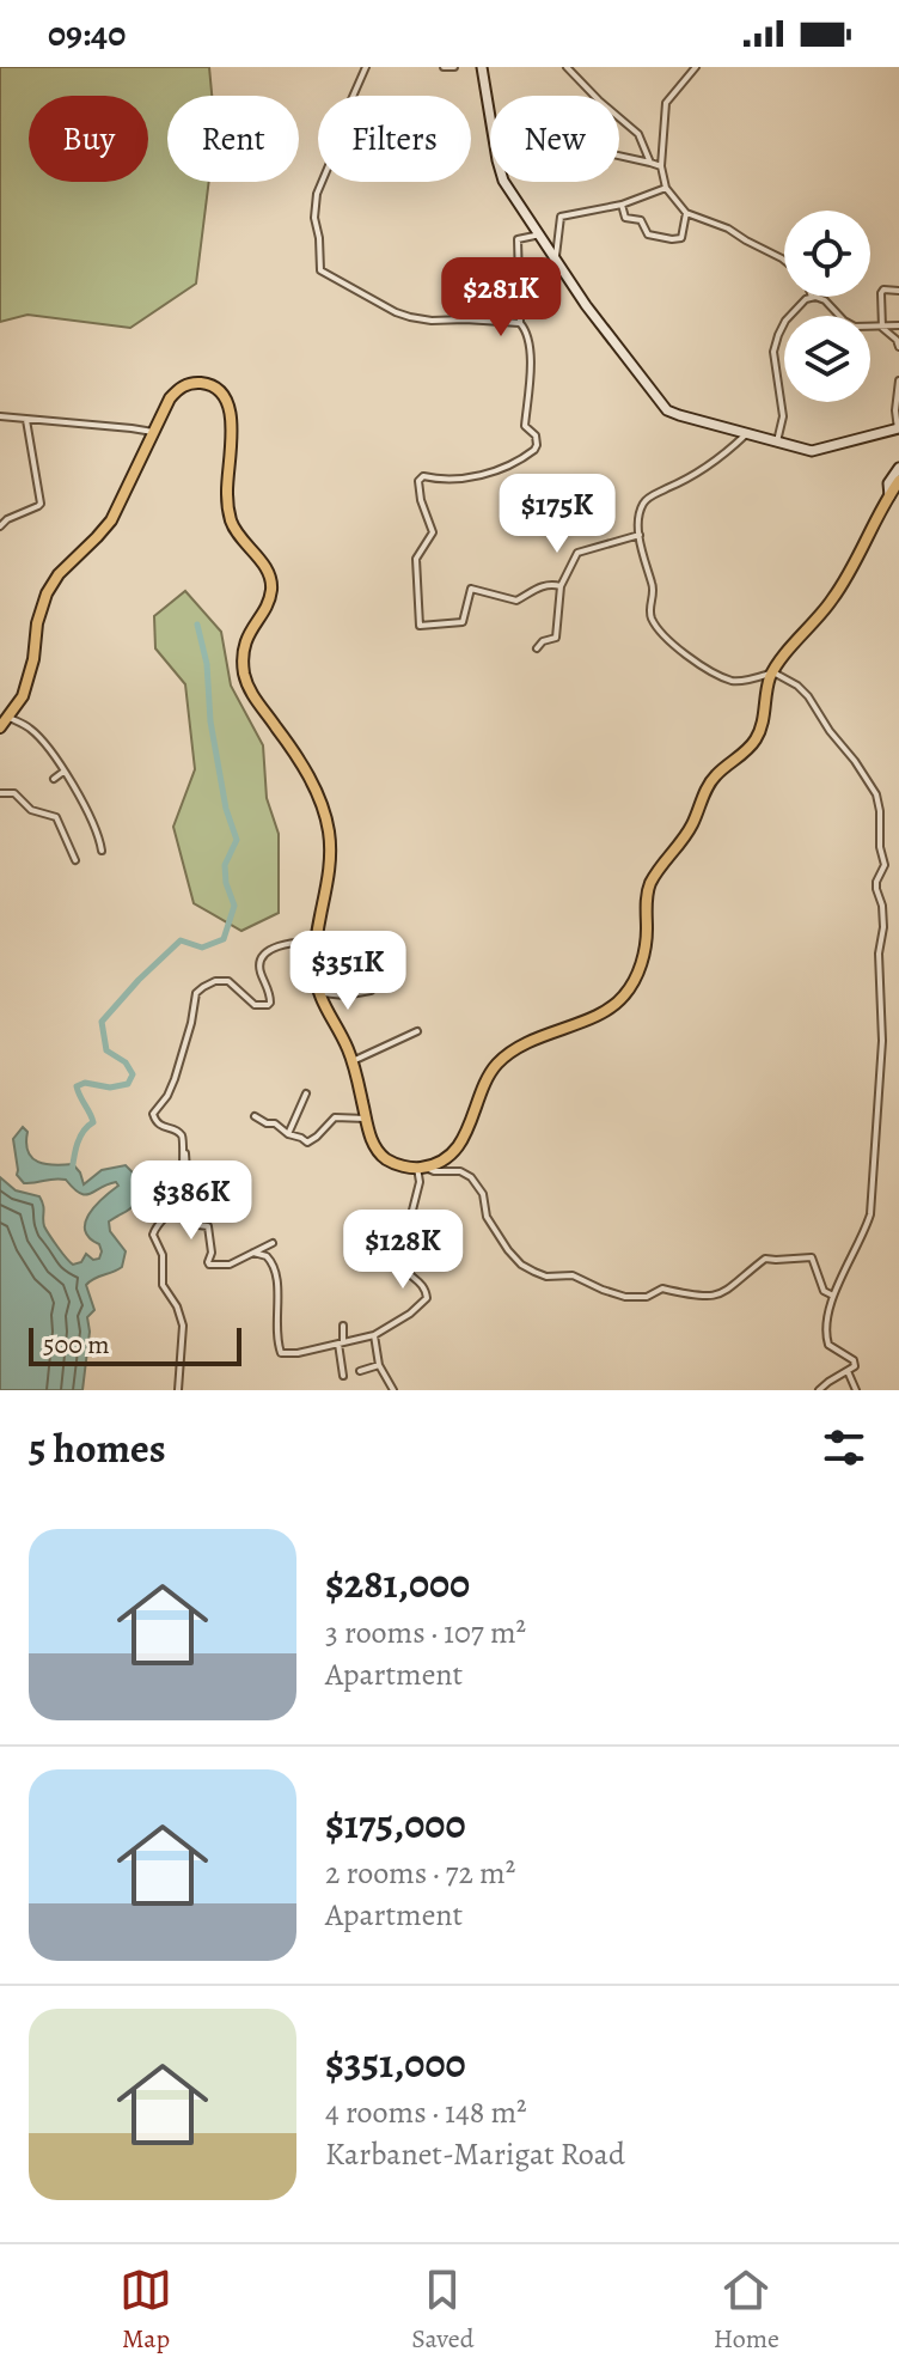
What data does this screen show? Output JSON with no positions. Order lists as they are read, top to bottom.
{
  "scale_bar": "500 m",
  "page": {
    "status": "09:40",
    "chip": [
      "Buy",
      "Rent",
      "Filters",
      "New"
    ],
    "price": [
      "$281K",
      "$175K",
      "$351K",
      "$386K",
      "$128K"
    ],
    "scale": "500 m",
    "heading": "5 homes",
    "list": [
      {
        "name": "$281,000",
        "note": "3 rooms · 107 m² · Apartment"
      },
      {
        "name": "$175,000",
        "note": "2 rooms · 72 m² · Apartment"
      },
      {
        "name": "$351,000",
        "note": "4 rooms · 148 m² · Karbanet-Marigat Road"
      }
    ],
    "tabs": ["Map", "Saved", "Home"]
  }
}
